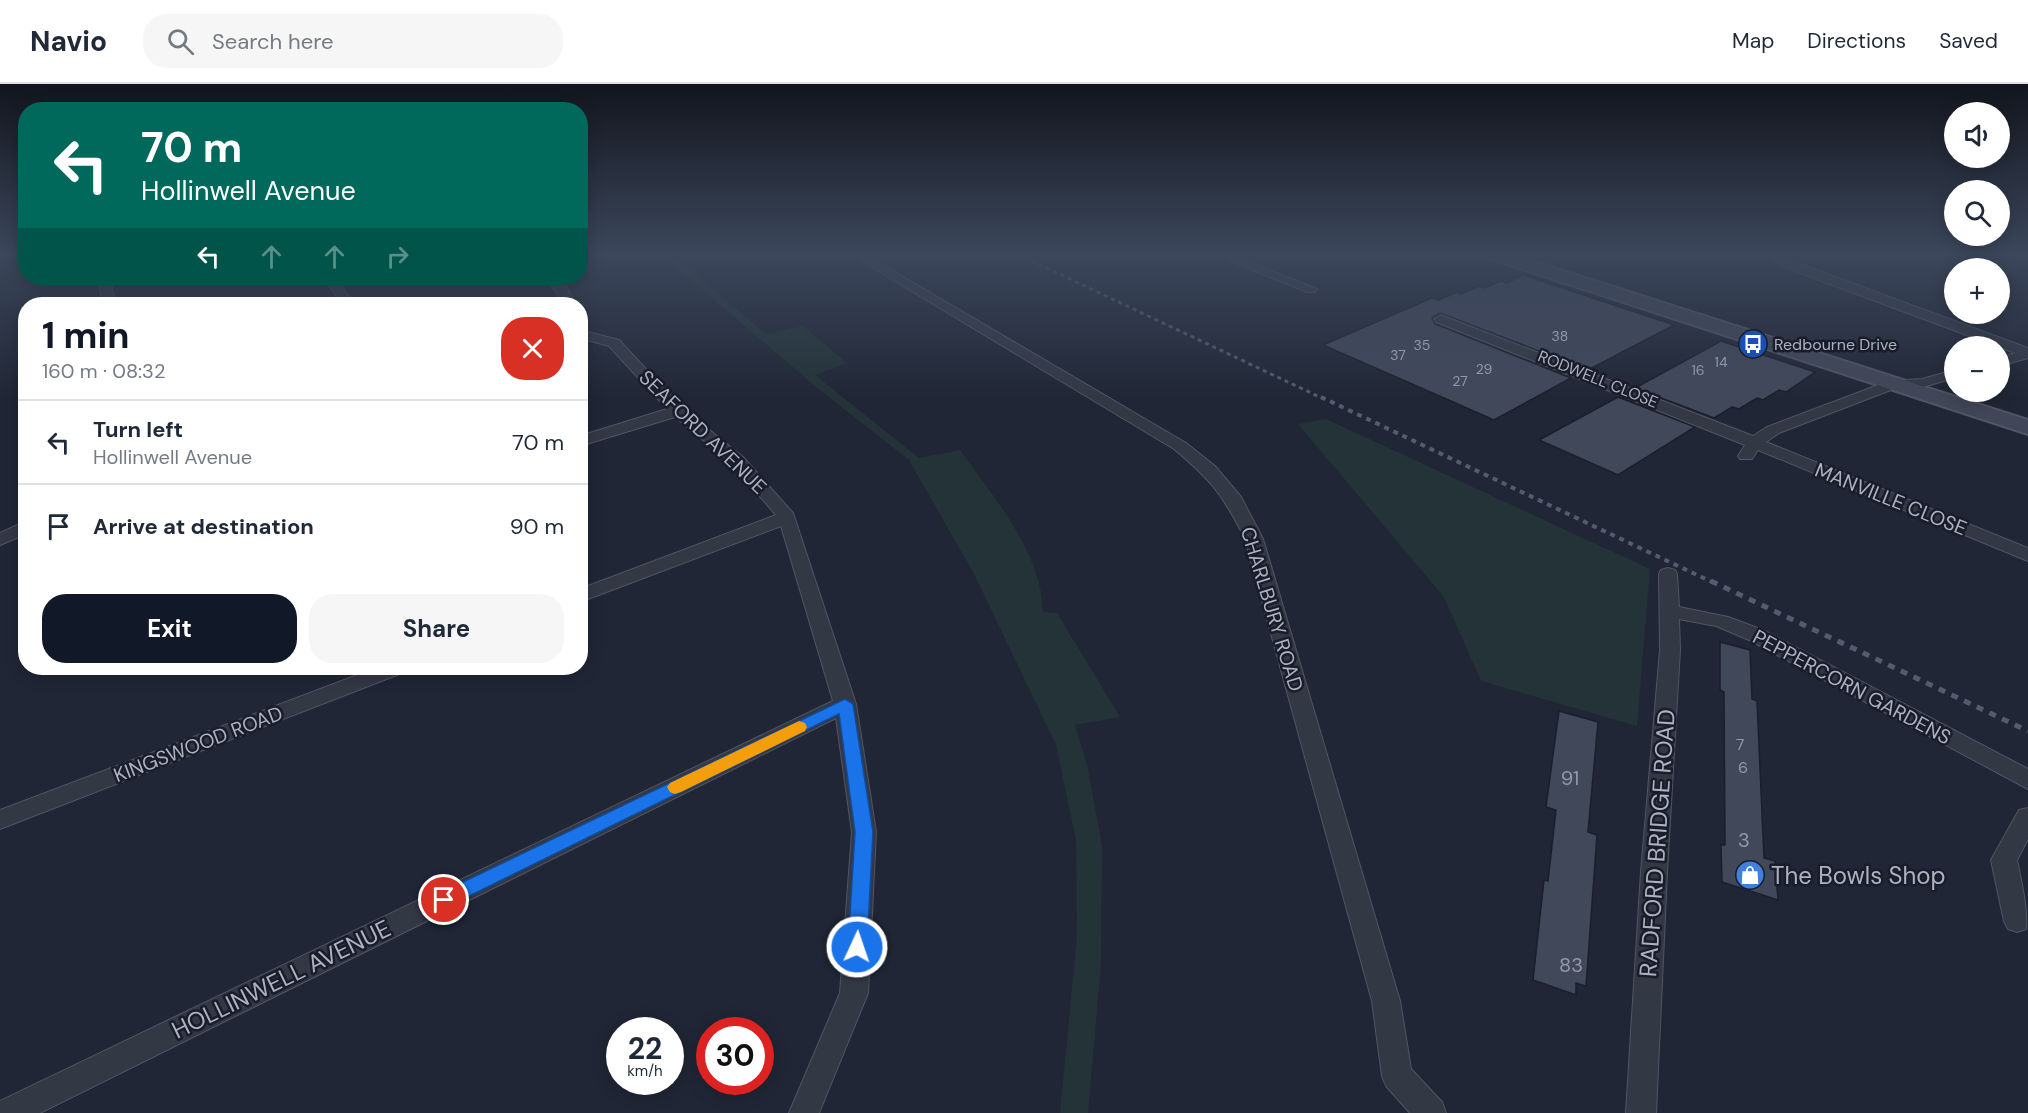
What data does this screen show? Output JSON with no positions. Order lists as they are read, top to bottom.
{
  "streets": {
    "street": [
      "RODWELL CLOSE",
      "SEAFORD AVENUE",
      "MANVILLE CLOSE",
      "CHARLBURY ROAD",
      "PEPPERCORN GARDENS",
      "KINGSWOOD ROAD",
      "RADFORD BRIDGE ROAD",
      "HOLLINWELL AVENUE"
    ]
  },
  "crossings": [
    ["RODWELL CLOSE", "MANVILLE CLOSE"],
    ["SEAFORD AVENUE", "HOLLINWELL AVENUE"],
    ["PEPPERCORN GARDENS", "RADFORD BRIDGE ROAD"]
  ],
  "places": {
    "bus stop": ["Redbourne Drive"],
    "shop": ["The Bowls Shop"]
  },
  "house_numbers": [
    "38",
    "35",
    "37",
    "14",
    "29",
    "16",
    "27",
    "7",
    "6",
    "91",
    "3",
    "83"
  ],
  "page": {
    "header": "Navio",
    "search": "Search here",
    "nav": ["Map", "Directions", "Saved"],
    "map_buttons": ["+", "−"],
    "turn": ["70 m", "Hollinwell Avenue"],
    "heading": ["1 min", "160 m · 08:32"],
    "list": [
      {
        "name": "Turn left",
        "note": "Hollinwell Avenue",
        "value": "70 m"
      },
      {
        "name": "Arrive at destination",
        "value": "90 m"
      }
    ],
    "buttons": ["Exit", "Share"],
    "speed": "22 km/h",
    "limit": "30"
  }
}
